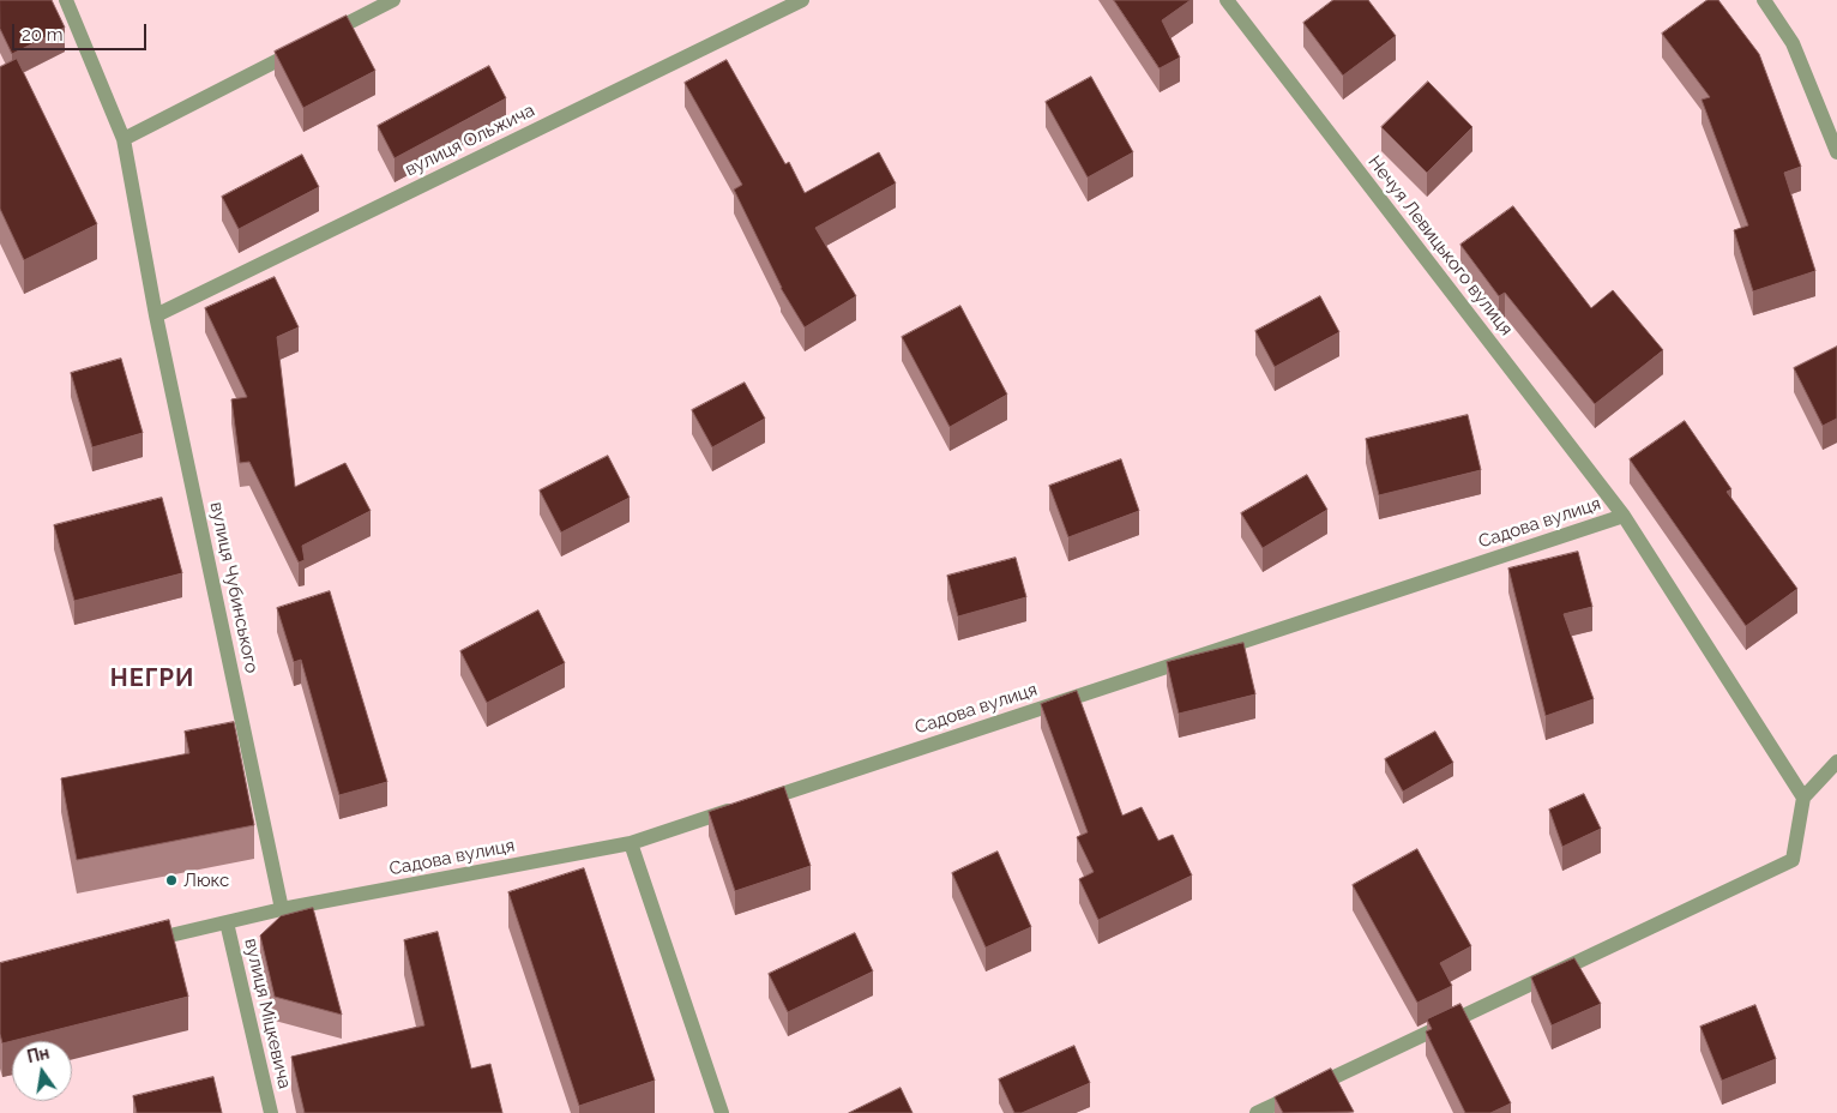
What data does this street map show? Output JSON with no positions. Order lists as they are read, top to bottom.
{
  "streets": {
    "street": [
      "вулиця Ольжича",
      "Нечуя Левицького вулиця",
      "Садова вулиця",
      "вулиця Чубинського",
      "вулиця Міцкевича"
    ]
  },
  "crossings": [
    ["вулиця Ольжича", "вулиця Чубинського"],
    ["Нечуя Левицького вулиця", "Садова вулиця"],
    ["Садова вулиця", "вулиця Чубинського"]
  ],
  "districts": ["НЕГРИ"],
  "places": ["Люкс"],
  "scale_bar": "20 m",
  "north": "top"
}
